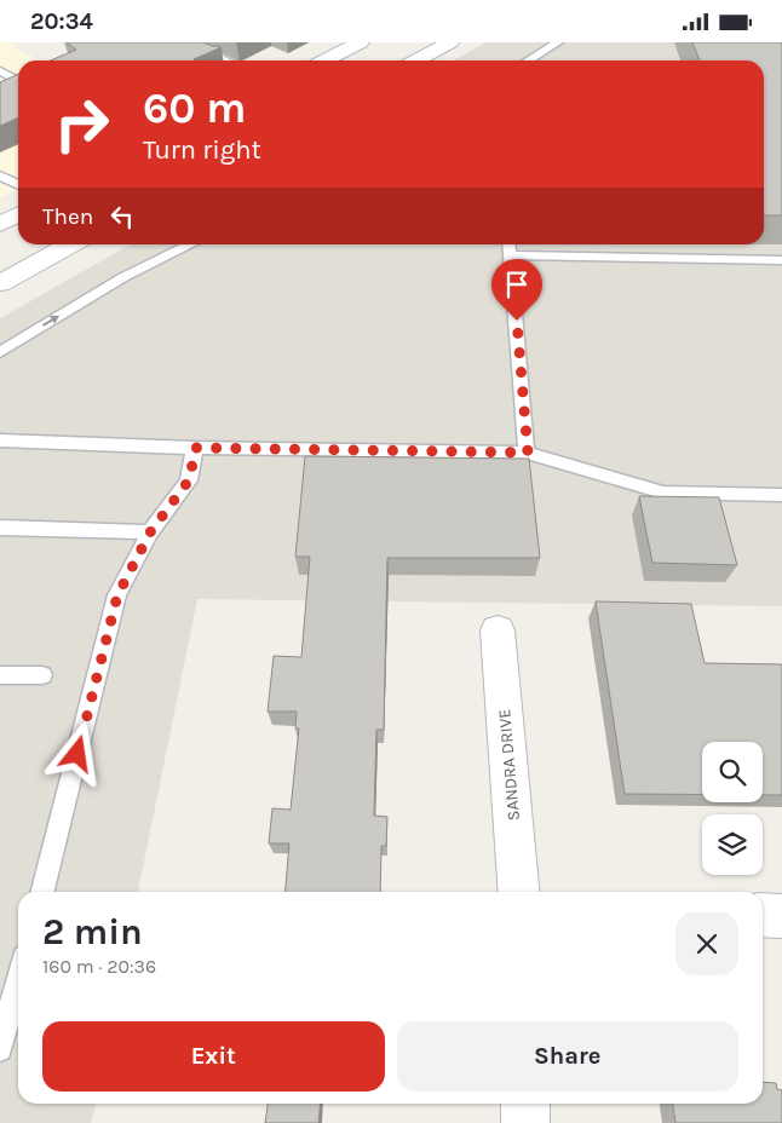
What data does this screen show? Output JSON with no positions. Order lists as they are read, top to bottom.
{
  "streets": {
    "main road": ["SANDRA DRIVE"]
  },
  "page": {
    "status": "20:34",
    "turn": ["60 m", "Turn right"],
    "then": "Then",
    "heading": ["2 min", "160 m · 20:36"],
    "buttons": ["Exit", "Share"]
  }
}
